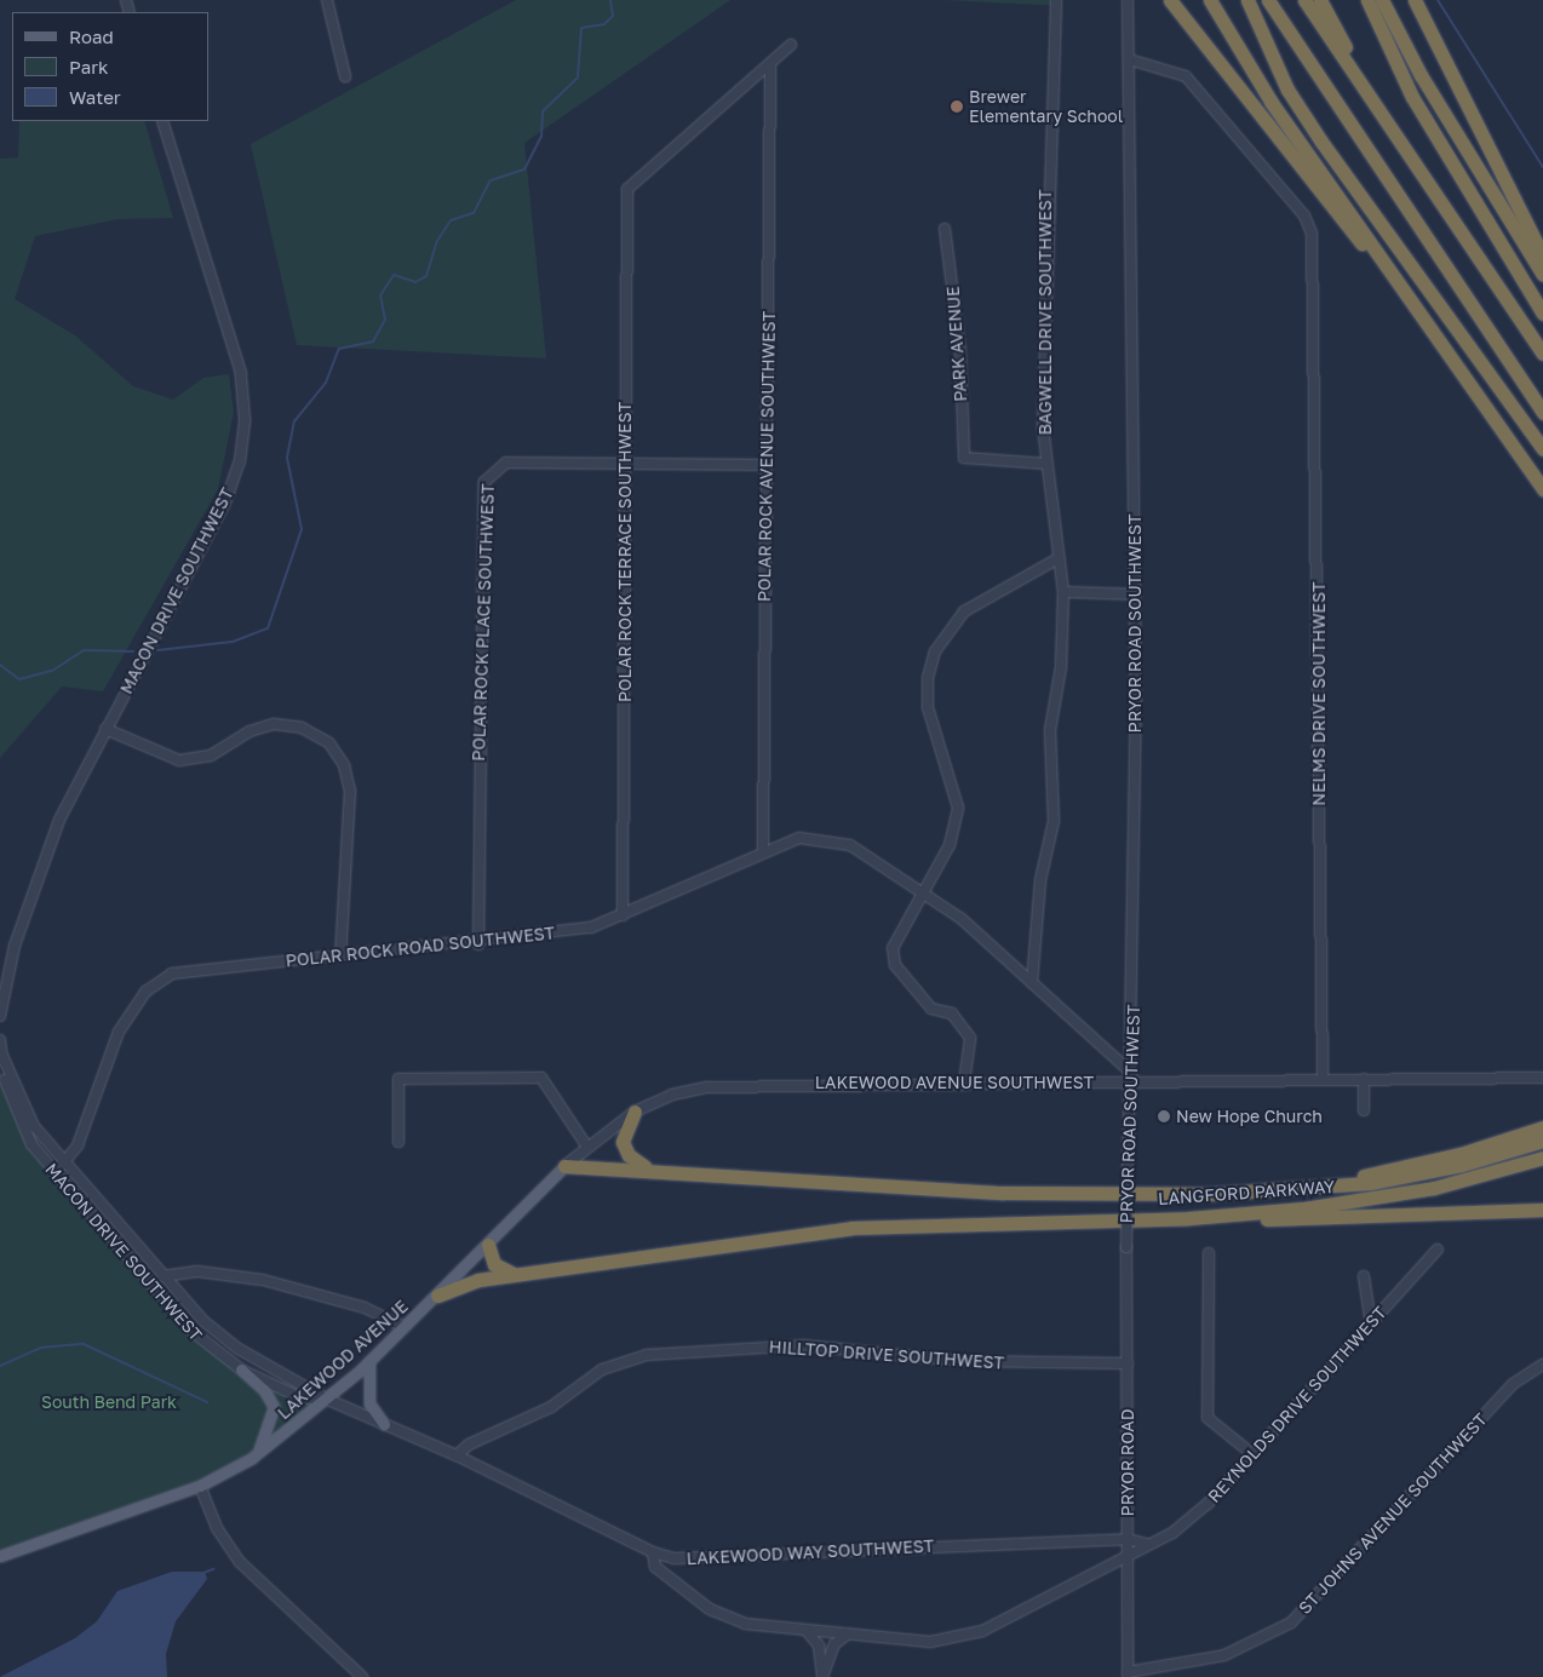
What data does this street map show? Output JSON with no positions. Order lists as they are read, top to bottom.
{
  "streets": {
    "highway": ["LANGFORD PARKWAY"],
    "main road": ["LAKEWOOD AVENUE"],
    "street": [
      "BAGWELL DRIVE SOUTHWEST",
      "PARK AVENUE",
      "POLAR ROCK AVENUE SOUTHWEST",
      "POLAR ROCK TERRACE SOUTHWEST",
      "MACON DRIVE SOUTHWEST",
      "POLAR ROCK PLACE SOUTHWEST",
      "PRYOR ROAD SOUTHWEST",
      "NELMS DRIVE SOUTHWEST",
      "POLAR ROCK ROAD SOUTHWEST",
      "LAKEWOOD AVENUE SOUTHWEST",
      "HILLTOP DRIVE SOUTHWEST",
      "REYNOLDS DRIVE SOUTHWEST",
      "PRYOR ROAD",
      "ST JOHNS AVENUE SOUTHWEST",
      "LAKEWOOD WAY SOUTHWEST"
    ]
  },
  "crossings": [
    ["BAGWELL DRIVE SOUTHWEST", "PARK AVENUE"],
    ["BAGWELL DRIVE SOUTHWEST", "POLAR ROCK ROAD SOUTHWEST"],
    ["POLAR ROCK AVENUE SOUTHWEST", "POLAR ROCK TERRACE SOUTHWEST"],
    ["POLAR ROCK AVENUE SOUTHWEST", "POLAR ROCK PLACE SOUTHWEST"],
    ["POLAR ROCK AVENUE SOUTHWEST", "POLAR ROCK ROAD SOUTHWEST"],
    ["POLAR ROCK TERRACE SOUTHWEST", "POLAR ROCK PLACE SOUTHWEST"],
    ["POLAR ROCK TERRACE SOUTHWEST", "POLAR ROCK ROAD SOUTHWEST"],
    ["MACON DRIVE SOUTHWEST", "POLAR ROCK ROAD SOUTHWEST"],
    ["MACON DRIVE SOUTHWEST", "LAKEWOOD AVENUE"],
    ["MACON DRIVE SOUTHWEST", "LAKEWOOD WAY SOUTHWEST"],
    ["POLAR ROCK PLACE SOUTHWEST", "POLAR ROCK ROAD SOUTHWEST"],
    ["PRYOR ROAD SOUTHWEST", "NELMS DRIVE SOUTHWEST"],
    ["PRYOR ROAD SOUTHWEST", "POLAR ROCK ROAD SOUTHWEST"],
    ["PRYOR ROAD SOUTHWEST", "LAKEWOOD AVENUE SOUTHWEST"],
    ["PRYOR ROAD SOUTHWEST", "PRYOR ROAD"],
    ["NELMS DRIVE SOUTHWEST", "LAKEWOOD AVENUE SOUTHWEST"],
    ["POLAR ROCK ROAD SOUTHWEST", "LAKEWOOD AVENUE SOUTHWEST"],
    ["LAKEWOOD AVENUE SOUTHWEST", "LANGFORD PARKWAY"],
    ["LAKEWOOD AVENUE SOUTHWEST", "LAKEWOOD AVENUE"],
    ["LANGFORD PARKWAY", "LAKEWOOD AVENUE"],
    ["HILLTOP DRIVE SOUTHWEST", "PRYOR ROAD"],
    ["HILLTOP DRIVE SOUTHWEST", "LAKEWOOD WAY SOUTHWEST"],
    ["LAKEWOOD AVENUE", "LAKEWOOD WAY SOUTHWEST"],
    ["REYNOLDS DRIVE SOUTHWEST", "LAKEWOOD WAY SOUTHWEST"],
    ["PRYOR ROAD", "ST JOHNS AVENUE SOUTHWEST"],
    ["PRYOR ROAD", "LAKEWOOD WAY SOUTHWEST"]
  ],
  "parks": ["South Bend Park"],
  "places": ["Brewer Elementary School", "New Hope Church"],
  "legend": ["Road", "Park", "Water"]
}
